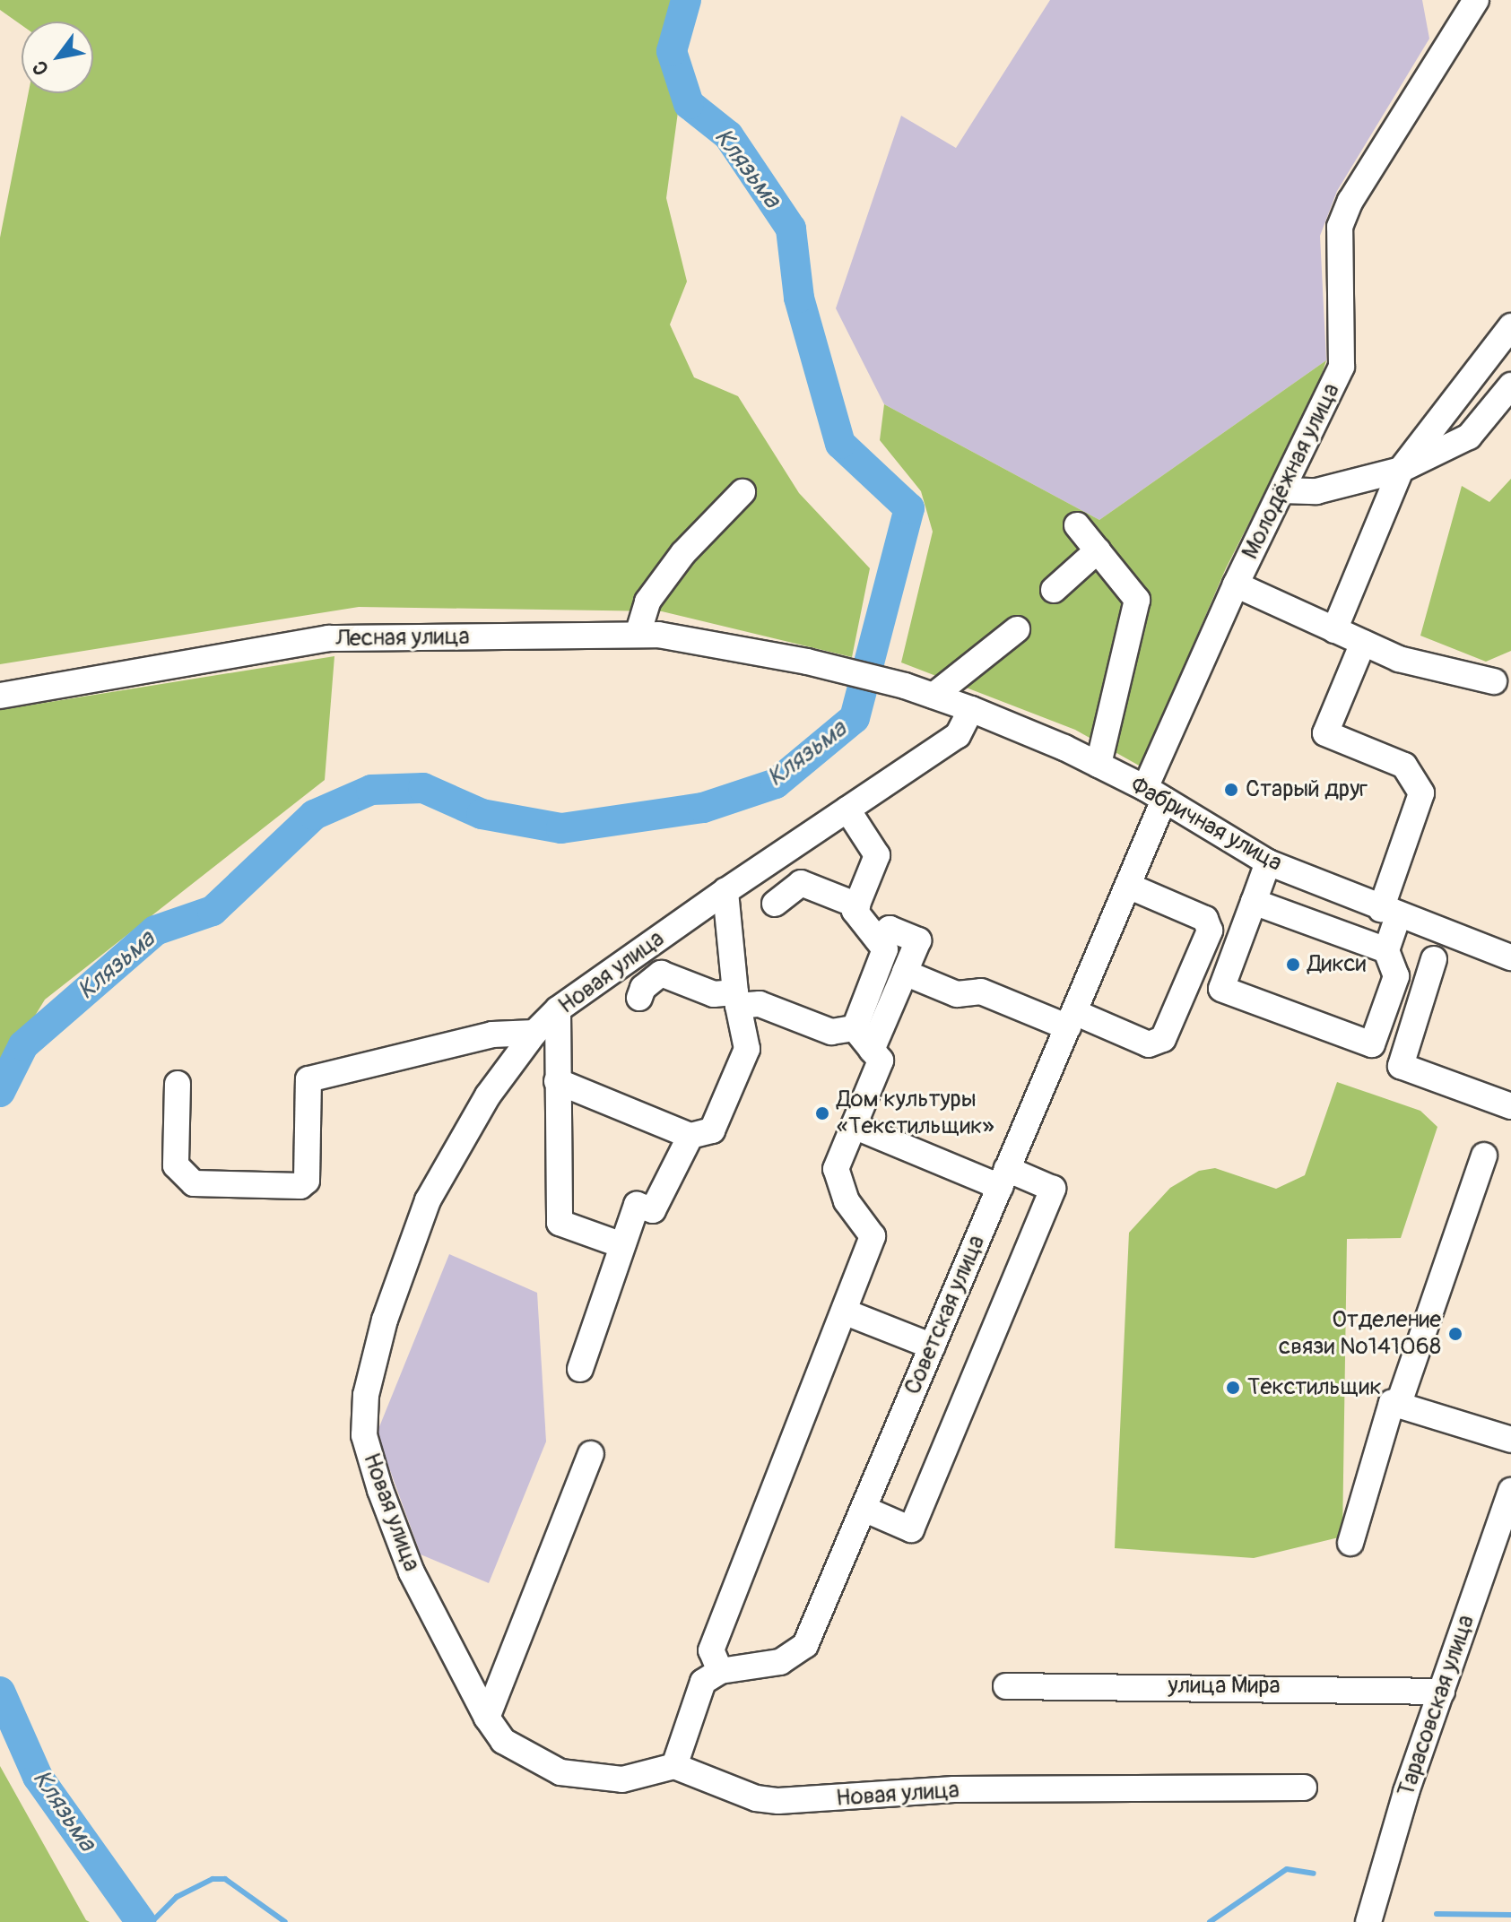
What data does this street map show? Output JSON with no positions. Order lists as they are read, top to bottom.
{
  "streets": {
    "street": [
      "Молодёжная улица",
      "Лесная улица",
      "Фабричная улица",
      "Новая улица",
      "Советская улица",
      "улица Мира",
      "Тарасовская улица"
    ]
  },
  "crossings": [
    ["Молодёжная улица", "Фабричная улица"],
    ["Молодёжная улица", "Советская улица"],
    ["Лесная улица", "Фабричная улица"],
    ["Фабричная улица", "Новая улица"],
    ["Фабричная улица", "Советская улица"],
    ["улица Мира", "Тарасовская улица"]
  ],
  "water": ["Клязьма"],
  "places": [
    "Старый друг",
    "Дикси",
    "Дом культуры «Текстильщик»",
    "Отделение связи №141068",
    "Текстильщик"
  ],
  "north": "bottom left"
}
